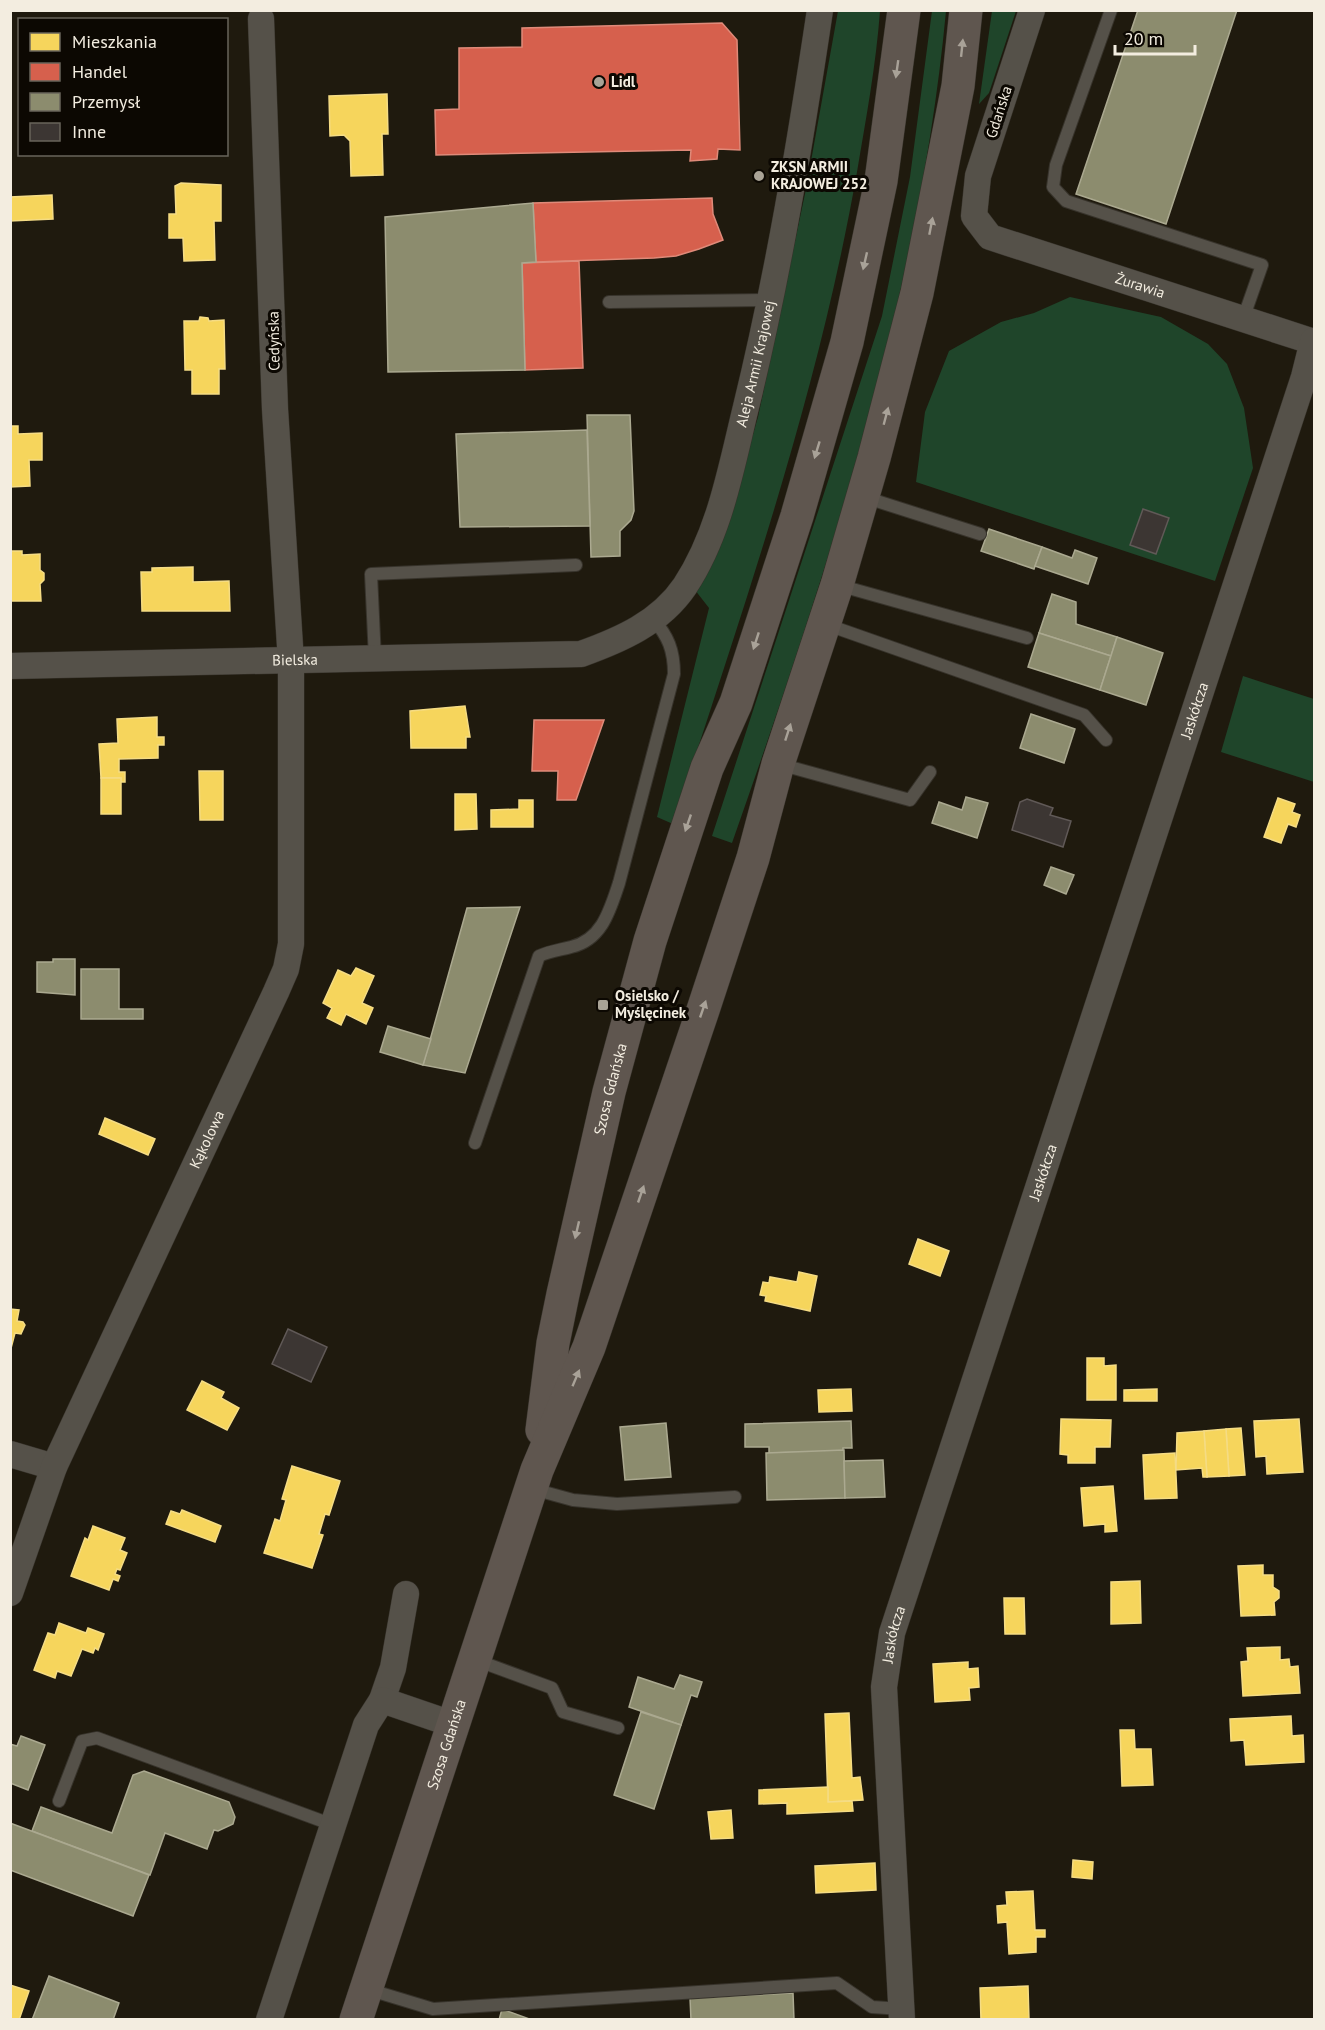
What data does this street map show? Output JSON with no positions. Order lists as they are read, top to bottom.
{
  "streets": {
    "main road": ["Szosa Gdańska"],
    "street": [
      "Gdańska",
      "Żurawia",
      "Cedyńska",
      "Aleja Armii Krajowej",
      "Bielska",
      "Jaskółcza",
      "Kąkolowa"
    ]
  },
  "crossings": [
    ["Gdańska", "Żurawia"],
    ["Żurawia", "Jaskółcza"],
    ["Cedyńska", "Bielska"],
    ["Cedyńska", "Kąkolowa"],
    ["Aleja Armii Krajowej", "Bielska"],
    ["Bielska", "Kąkolowa"]
  ],
  "places": {
    "other": ["Lidl", "ZKSN ARMII KRAJOWEJ 252"],
    "transit": ["Osielsko / Myślęcinek"]
  },
  "legend": [
    "Mieszkania",
    "Handel",
    "Przemysł",
    "Inne"
  ],
  "scale_bar": "20 m"
}
